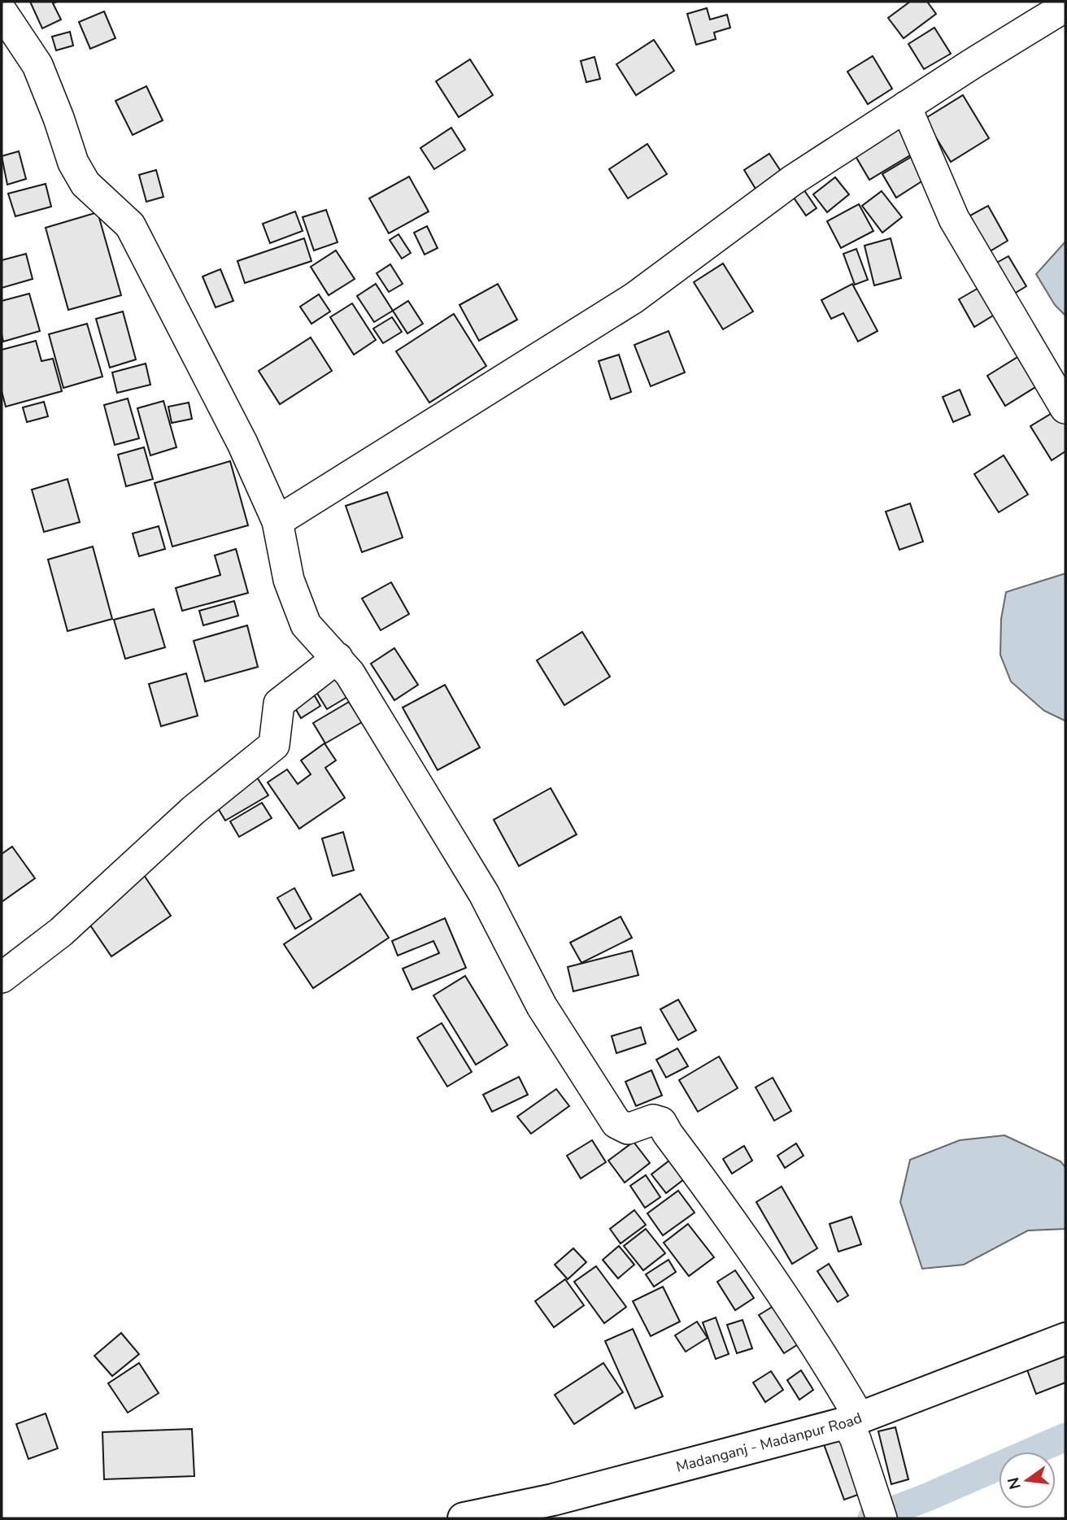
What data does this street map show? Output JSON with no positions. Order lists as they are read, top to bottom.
{
  "streets": {
    "main road": ["Madanganj - Madanpur Road"]
  },
  "north": "left"
}
